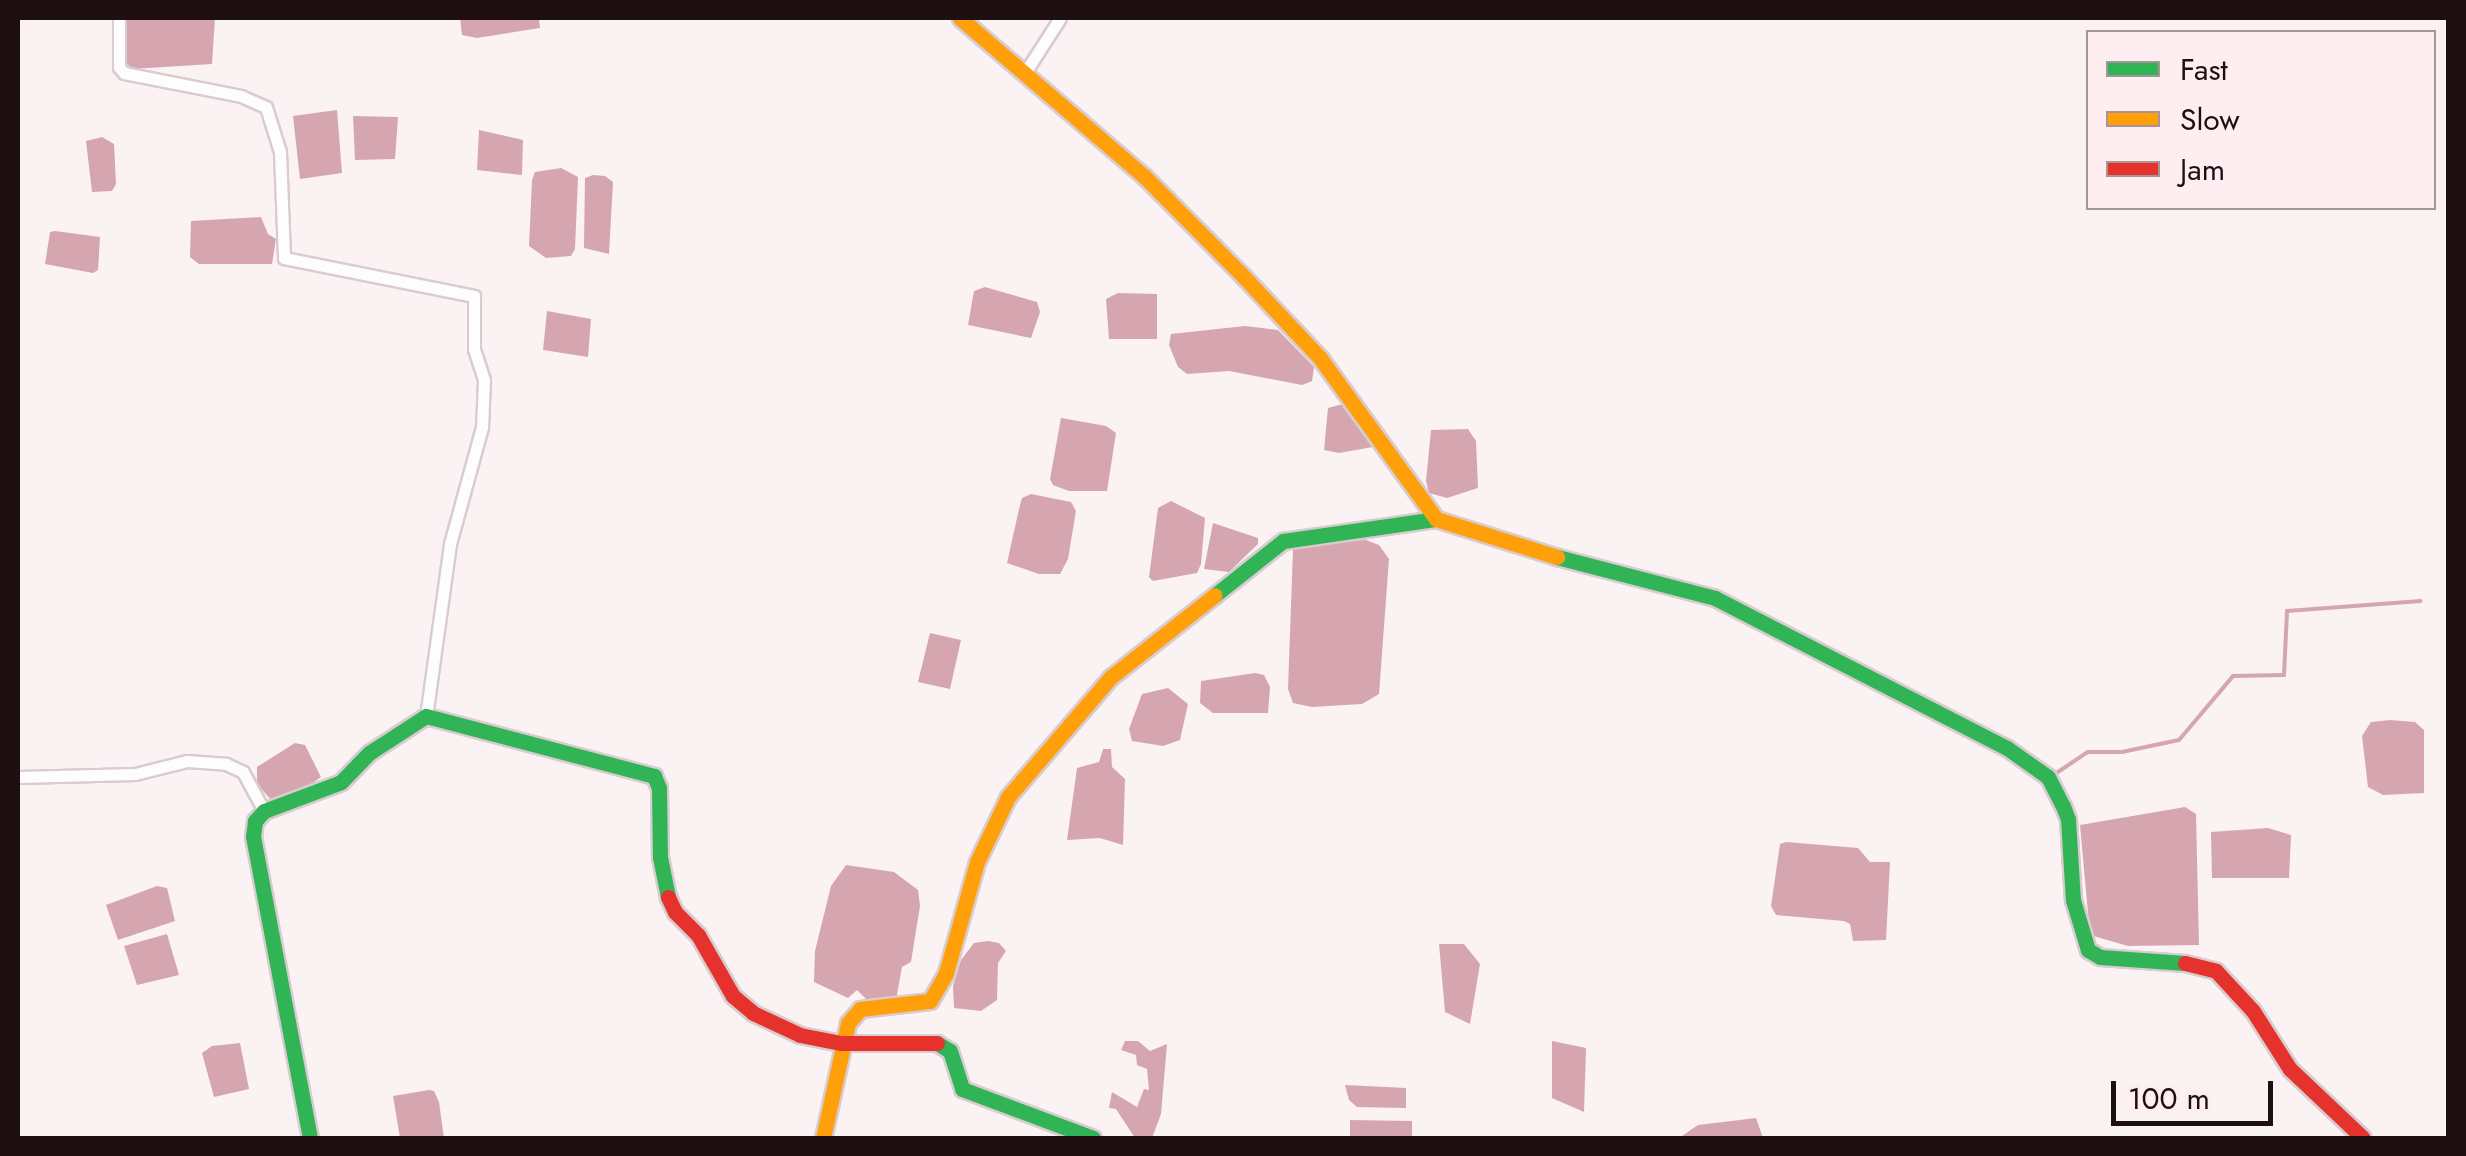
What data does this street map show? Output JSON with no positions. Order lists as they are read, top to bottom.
{
  "legend": ["Fast", "Slow", "Jam"],
  "scale_bar": "100 m"
}
